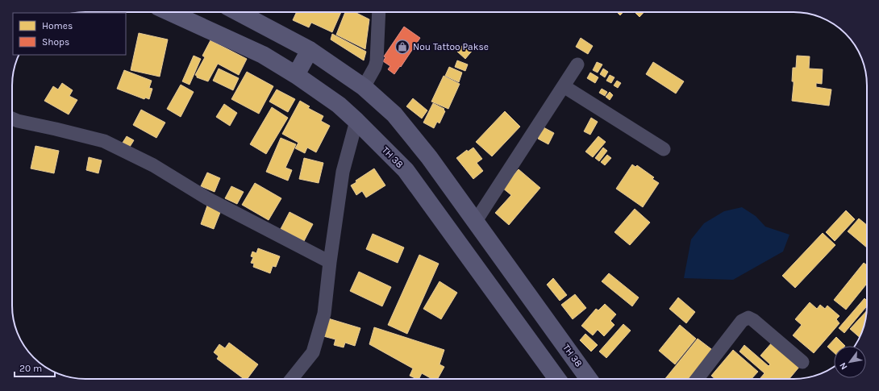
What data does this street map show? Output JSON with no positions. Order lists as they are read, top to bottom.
{
  "streets": {
    "street": ["TH 38"]
  },
  "places": {
    "shop": ["Nou Tattoo Pakse"]
  },
  "legend": ["Homes", "Shops"],
  "scale_bar": "20 m",
  "north": "bottom left"
}
